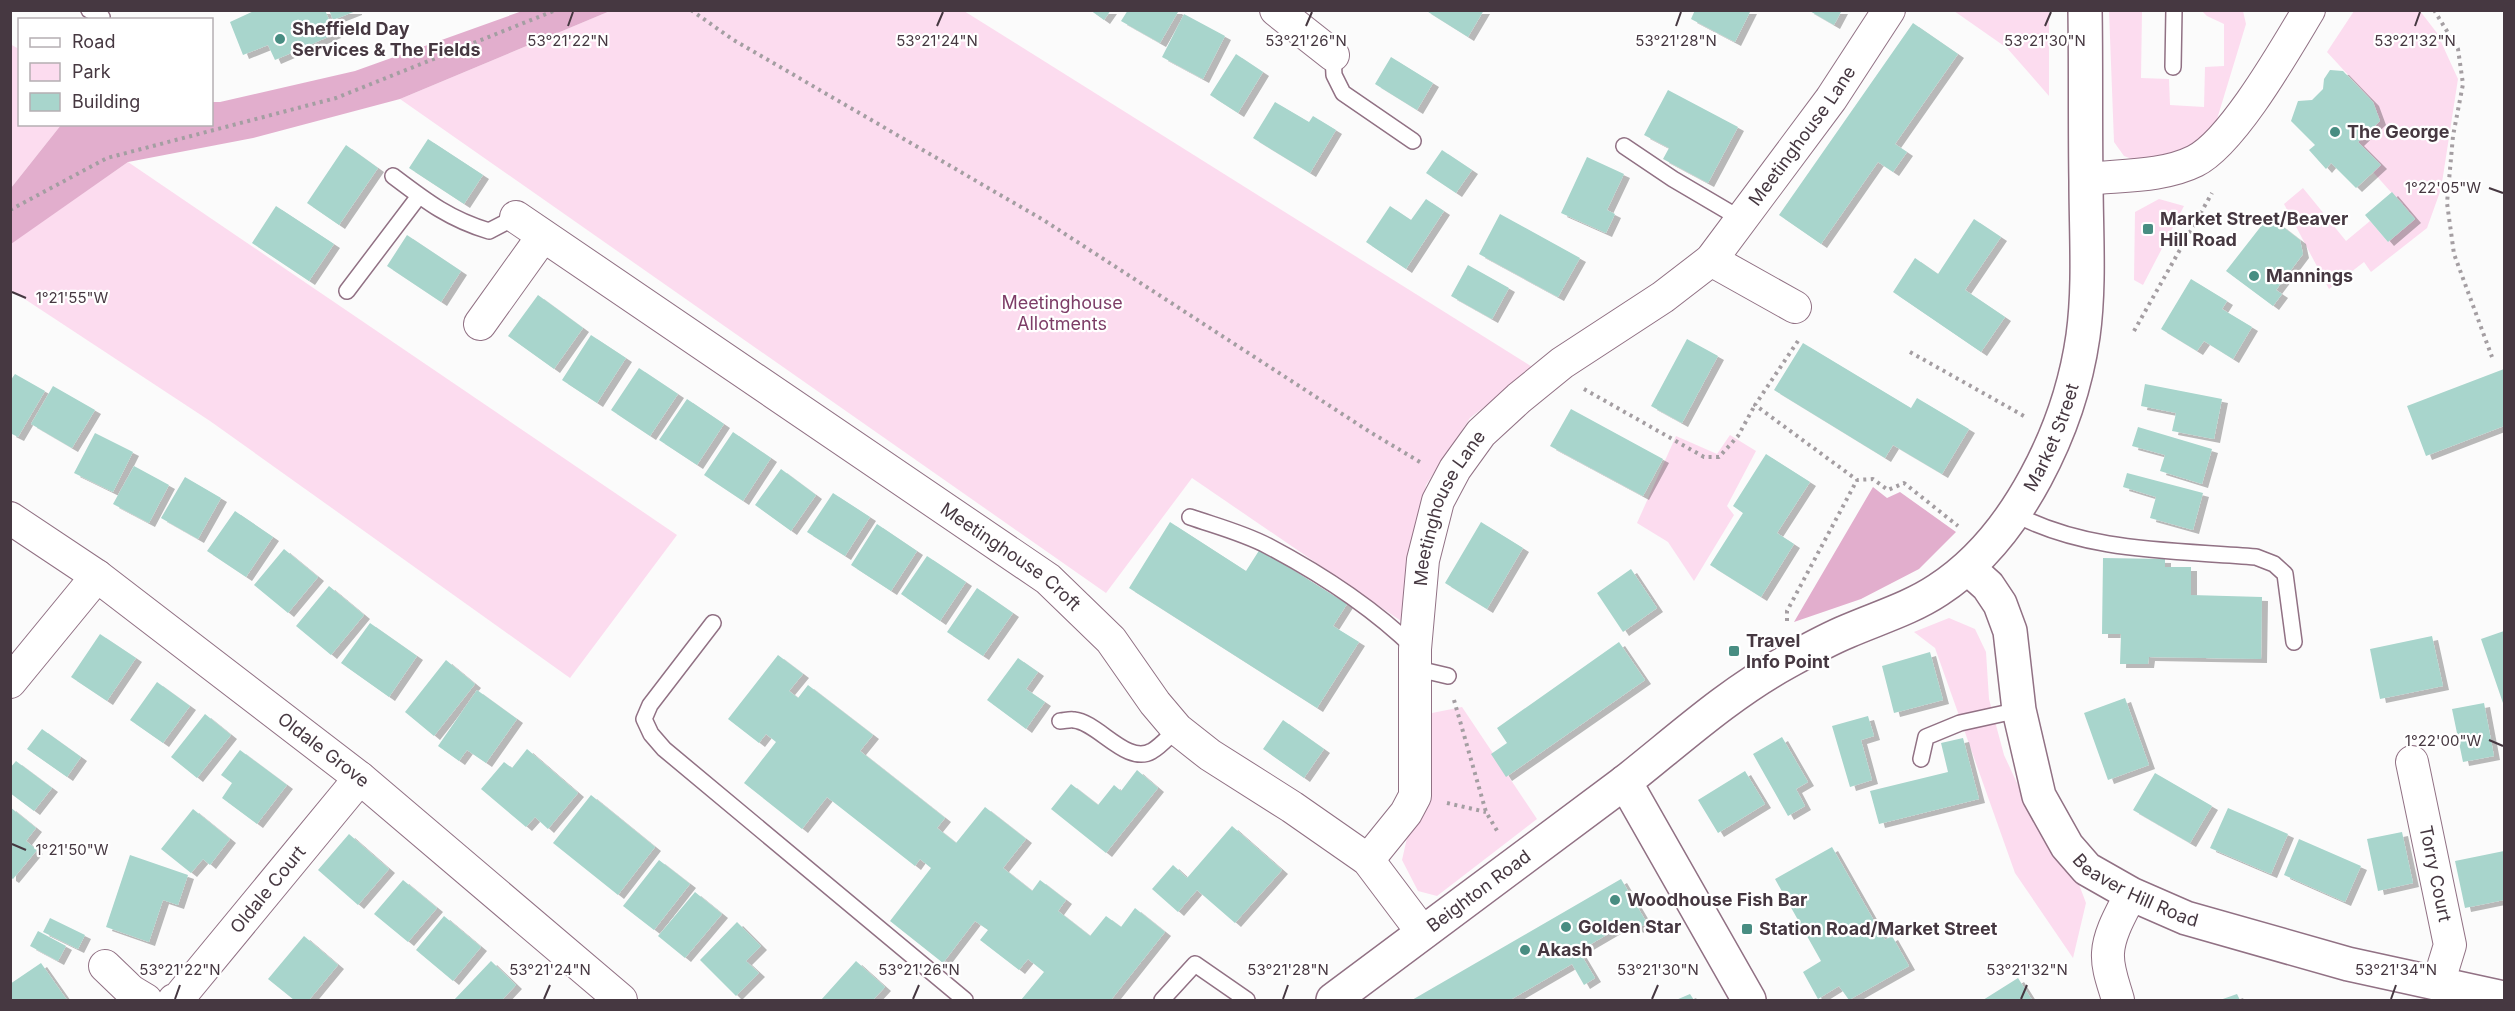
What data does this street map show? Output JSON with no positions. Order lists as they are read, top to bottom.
{
  "streets": {
    "main road": ["Market Street", "Beaver Hill Road", "Beighton Road"],
    "street": [
      "Meetinghouse Lane",
      "Meetinghouse Croft",
      "Oldale Grove",
      "Torry Court",
      "Oldale Court"
    ]
  },
  "crossings": [
    ["Meetinghouse Lane", "Meetinghouse Croft"],
    ["Market Street", "Beaver Hill Road"],
    ["Market Street", "Beighton Road"],
    ["Meetinghouse Croft", "Beighton Road"],
    ["Oldale Grove", "Oldale Court"],
    ["Torry Court", "Beaver Hill Road"]
  ],
  "parks": ["Meetinghouse Allotments"],
  "places": {
    "other": [
      "Sheffield Day Services & The Fields",
      "The George",
      "Mannings",
      "Woodhouse Fish Bar",
      "Golden Star",
      "Akash"
    ],
    "transit": ["Market Street/Beaver Hill Road", "Travel Info Point", "Station Road/Market Street"]
  },
  "legend": ["Road", "Park", "Building"],
  "coordinates": [
    "53°21'22\"N",
    "53°21'24\"N",
    "53°21'26\"N",
    "53°21'28\"N",
    "53°21'30\"N",
    "53°21'32\"N",
    "1°22'05\"W",
    "1°21'55\"W",
    "1°22'00\"W",
    "1°21'50\"W",
    "53°21'34\"N"
  ]
}
